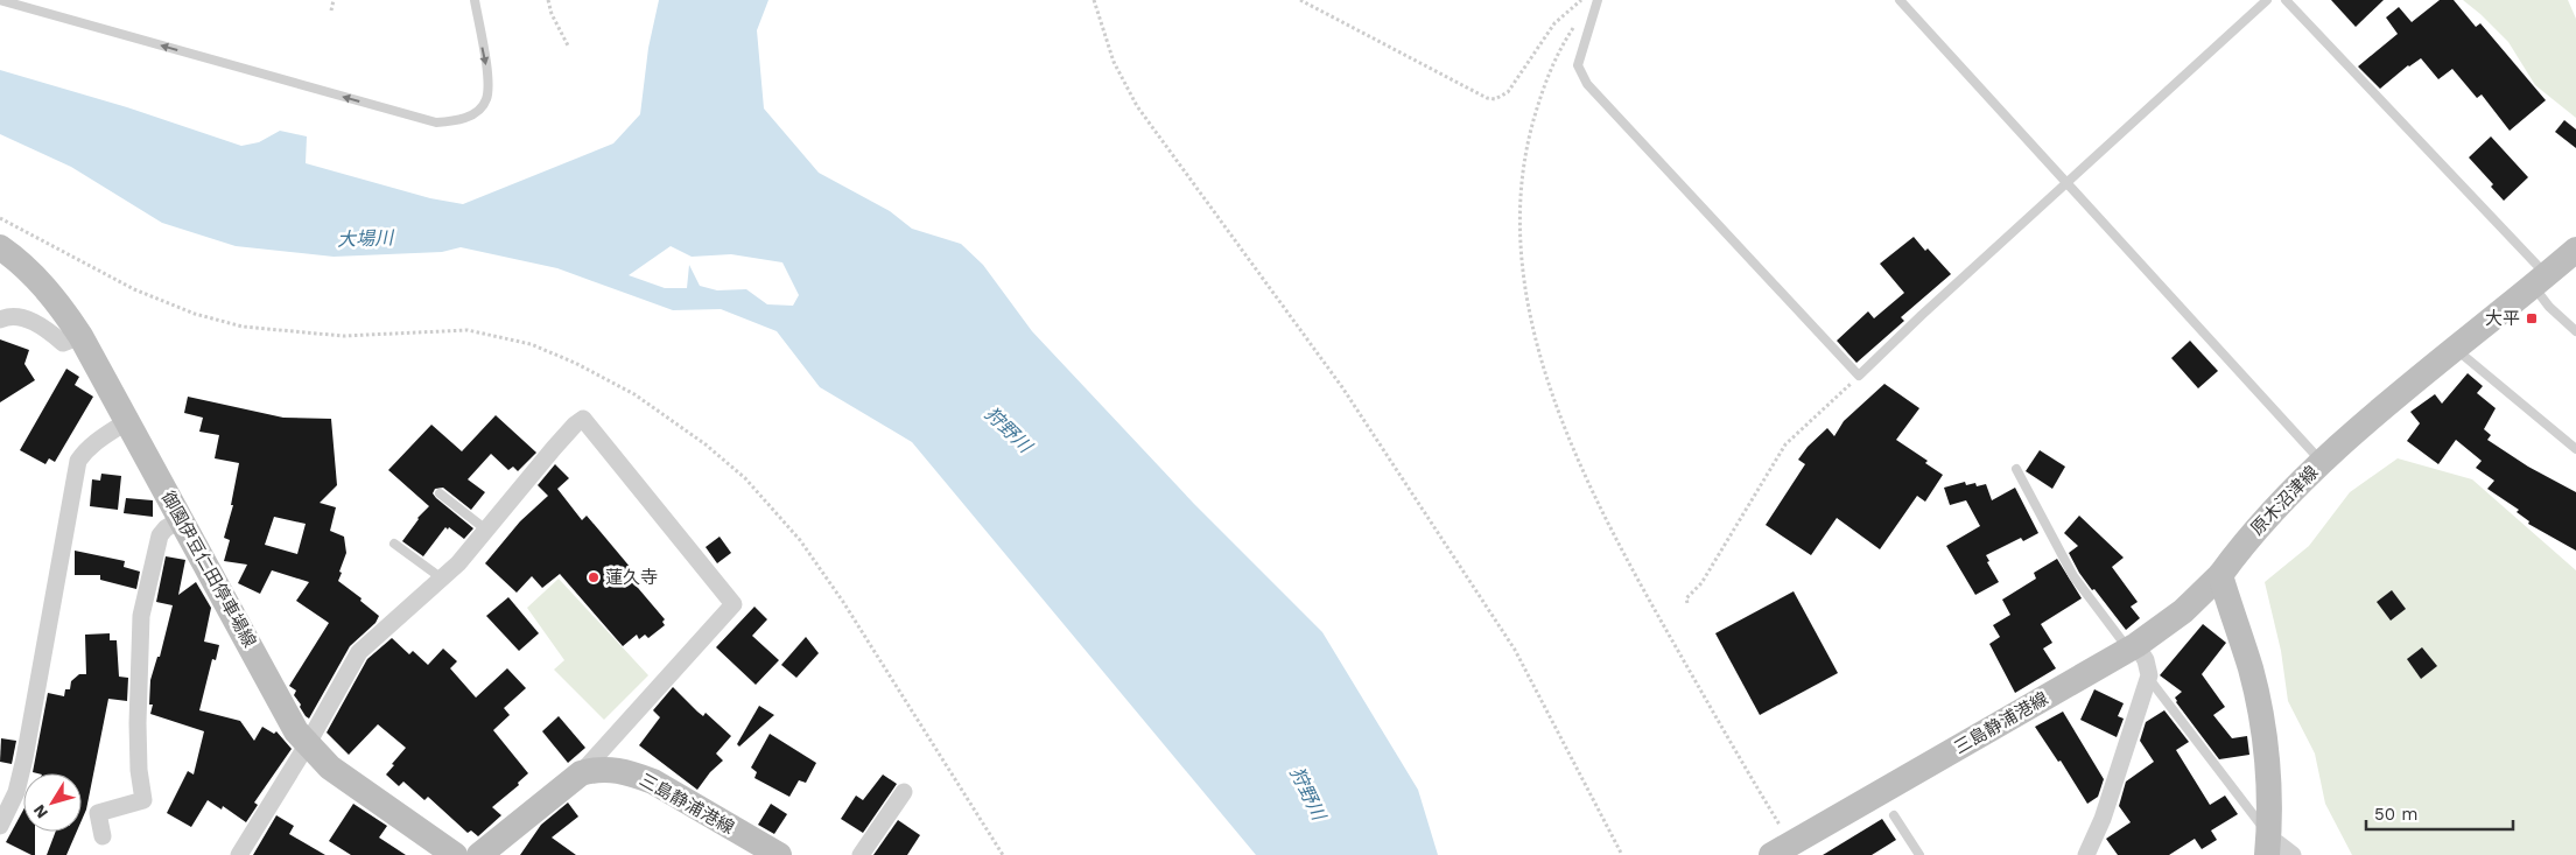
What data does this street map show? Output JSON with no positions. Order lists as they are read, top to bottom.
{
  "streets": {
    "main road": ["原木沼津線", "御園伊豆仁田停車場線", "三島静浦港線"]
  },
  "crossings": [
    ["原木沼津線", "三島静浦港線"]
  ],
  "water": ["大場川", "狩野川"],
  "places": {
    "transit": ["大平"],
    "other": ["蓮久寺"]
  },
  "scale_bar": "50 m",
  "north": "bottom left"
}
